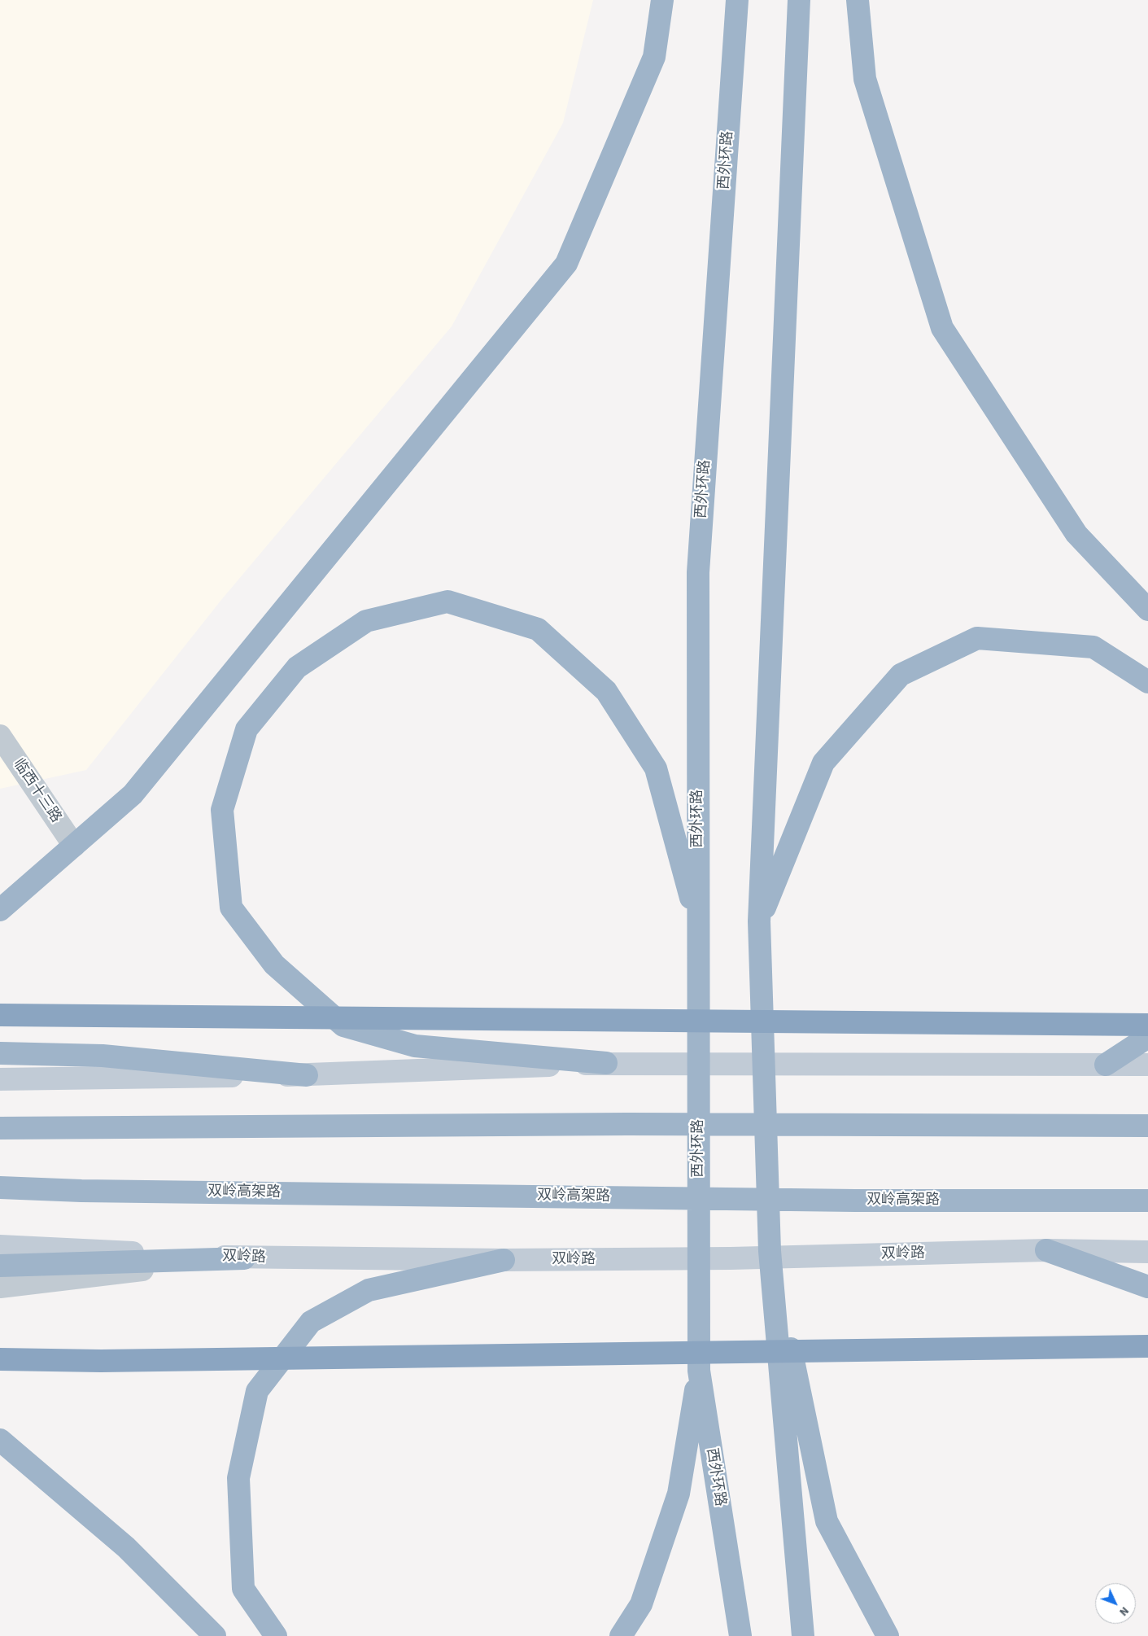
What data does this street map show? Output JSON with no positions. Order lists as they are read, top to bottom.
{
  "streets": {
    "highway": ["西外环路", "双岭高架路"],
    "main road": ["双岭路"],
    "street": ["临西十三路"]
  },
  "north": "bottom right"
}
